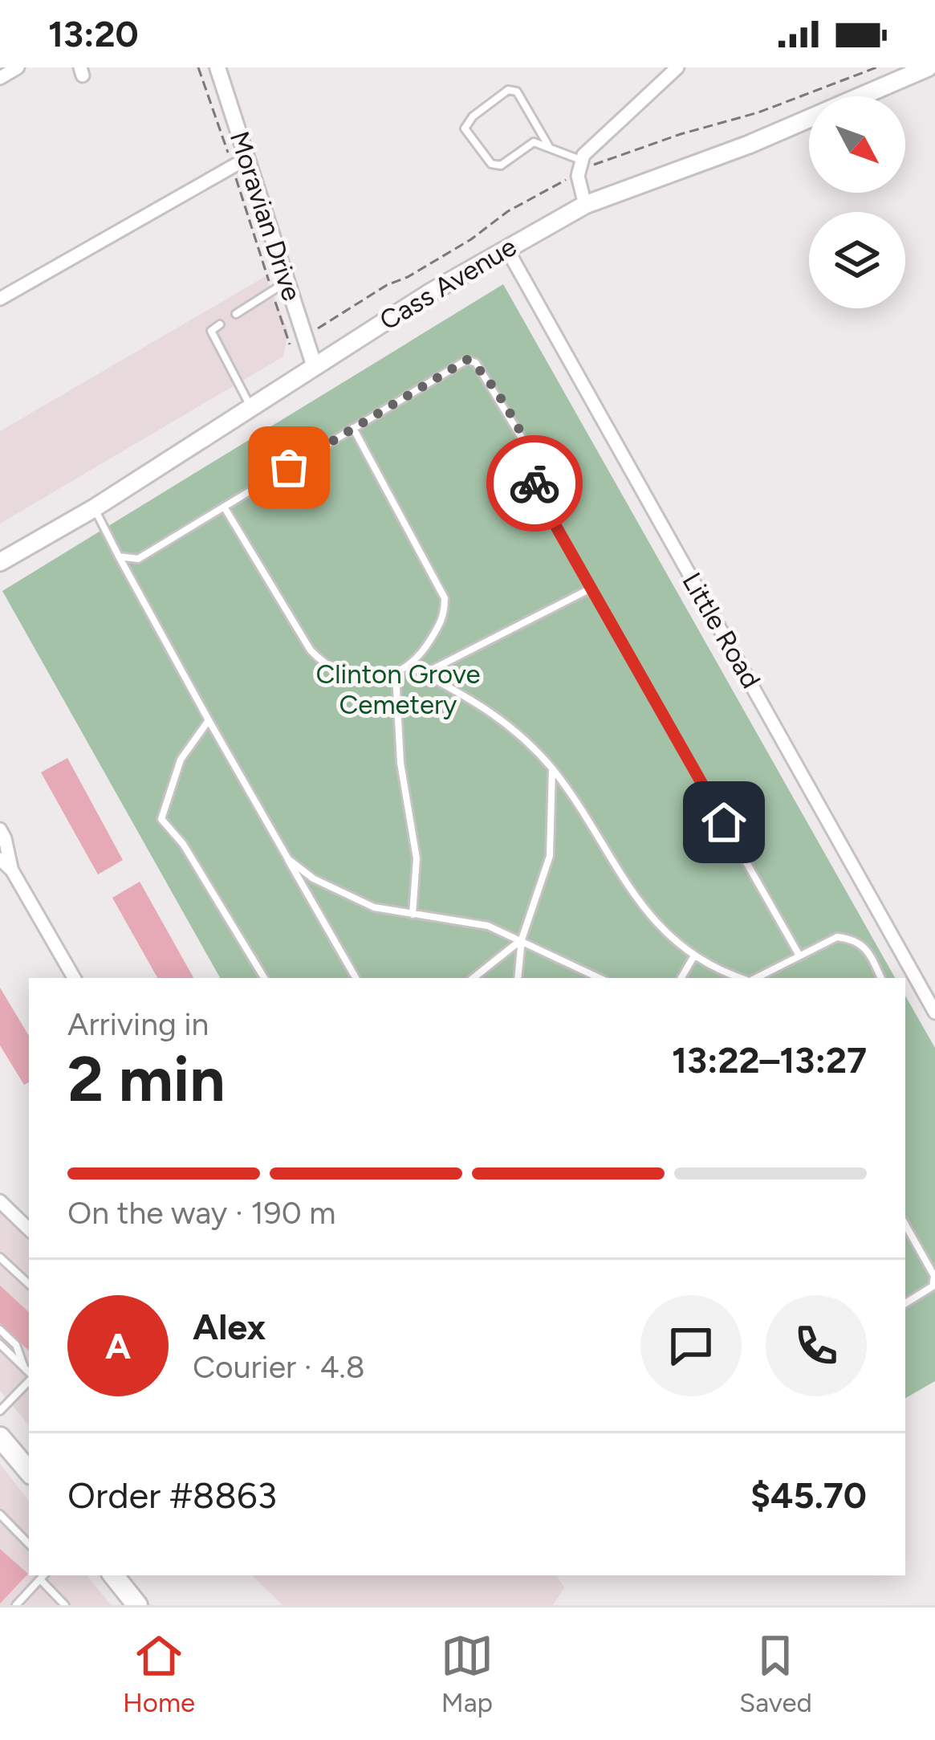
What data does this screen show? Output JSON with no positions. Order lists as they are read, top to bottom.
{
  "streets": {
    "main road": ["Cass Avenue"],
    "street": ["Moravian Drive", "Little Road"]
  },
  "crossings": [
    ["Moravian Drive", "Cass Avenue"],
    ["Cass Avenue", "Little Road"]
  ],
  "parks": ["Clinton Grove Cemetery"],
  "north": "bottom right",
  "page": {
    "status": "13:20",
    "heading": ["2 min", "Arriving in", "13:22–13:27"],
    "panel": [
      "Alex",
      "Courier · 4.8",
      "Order #8863",
      "$45.70"
    ],
    "bar": "On the way · 190 m",
    "round": "A",
    "tabs": ["Home", "Map", "Saved"]
  }
}
